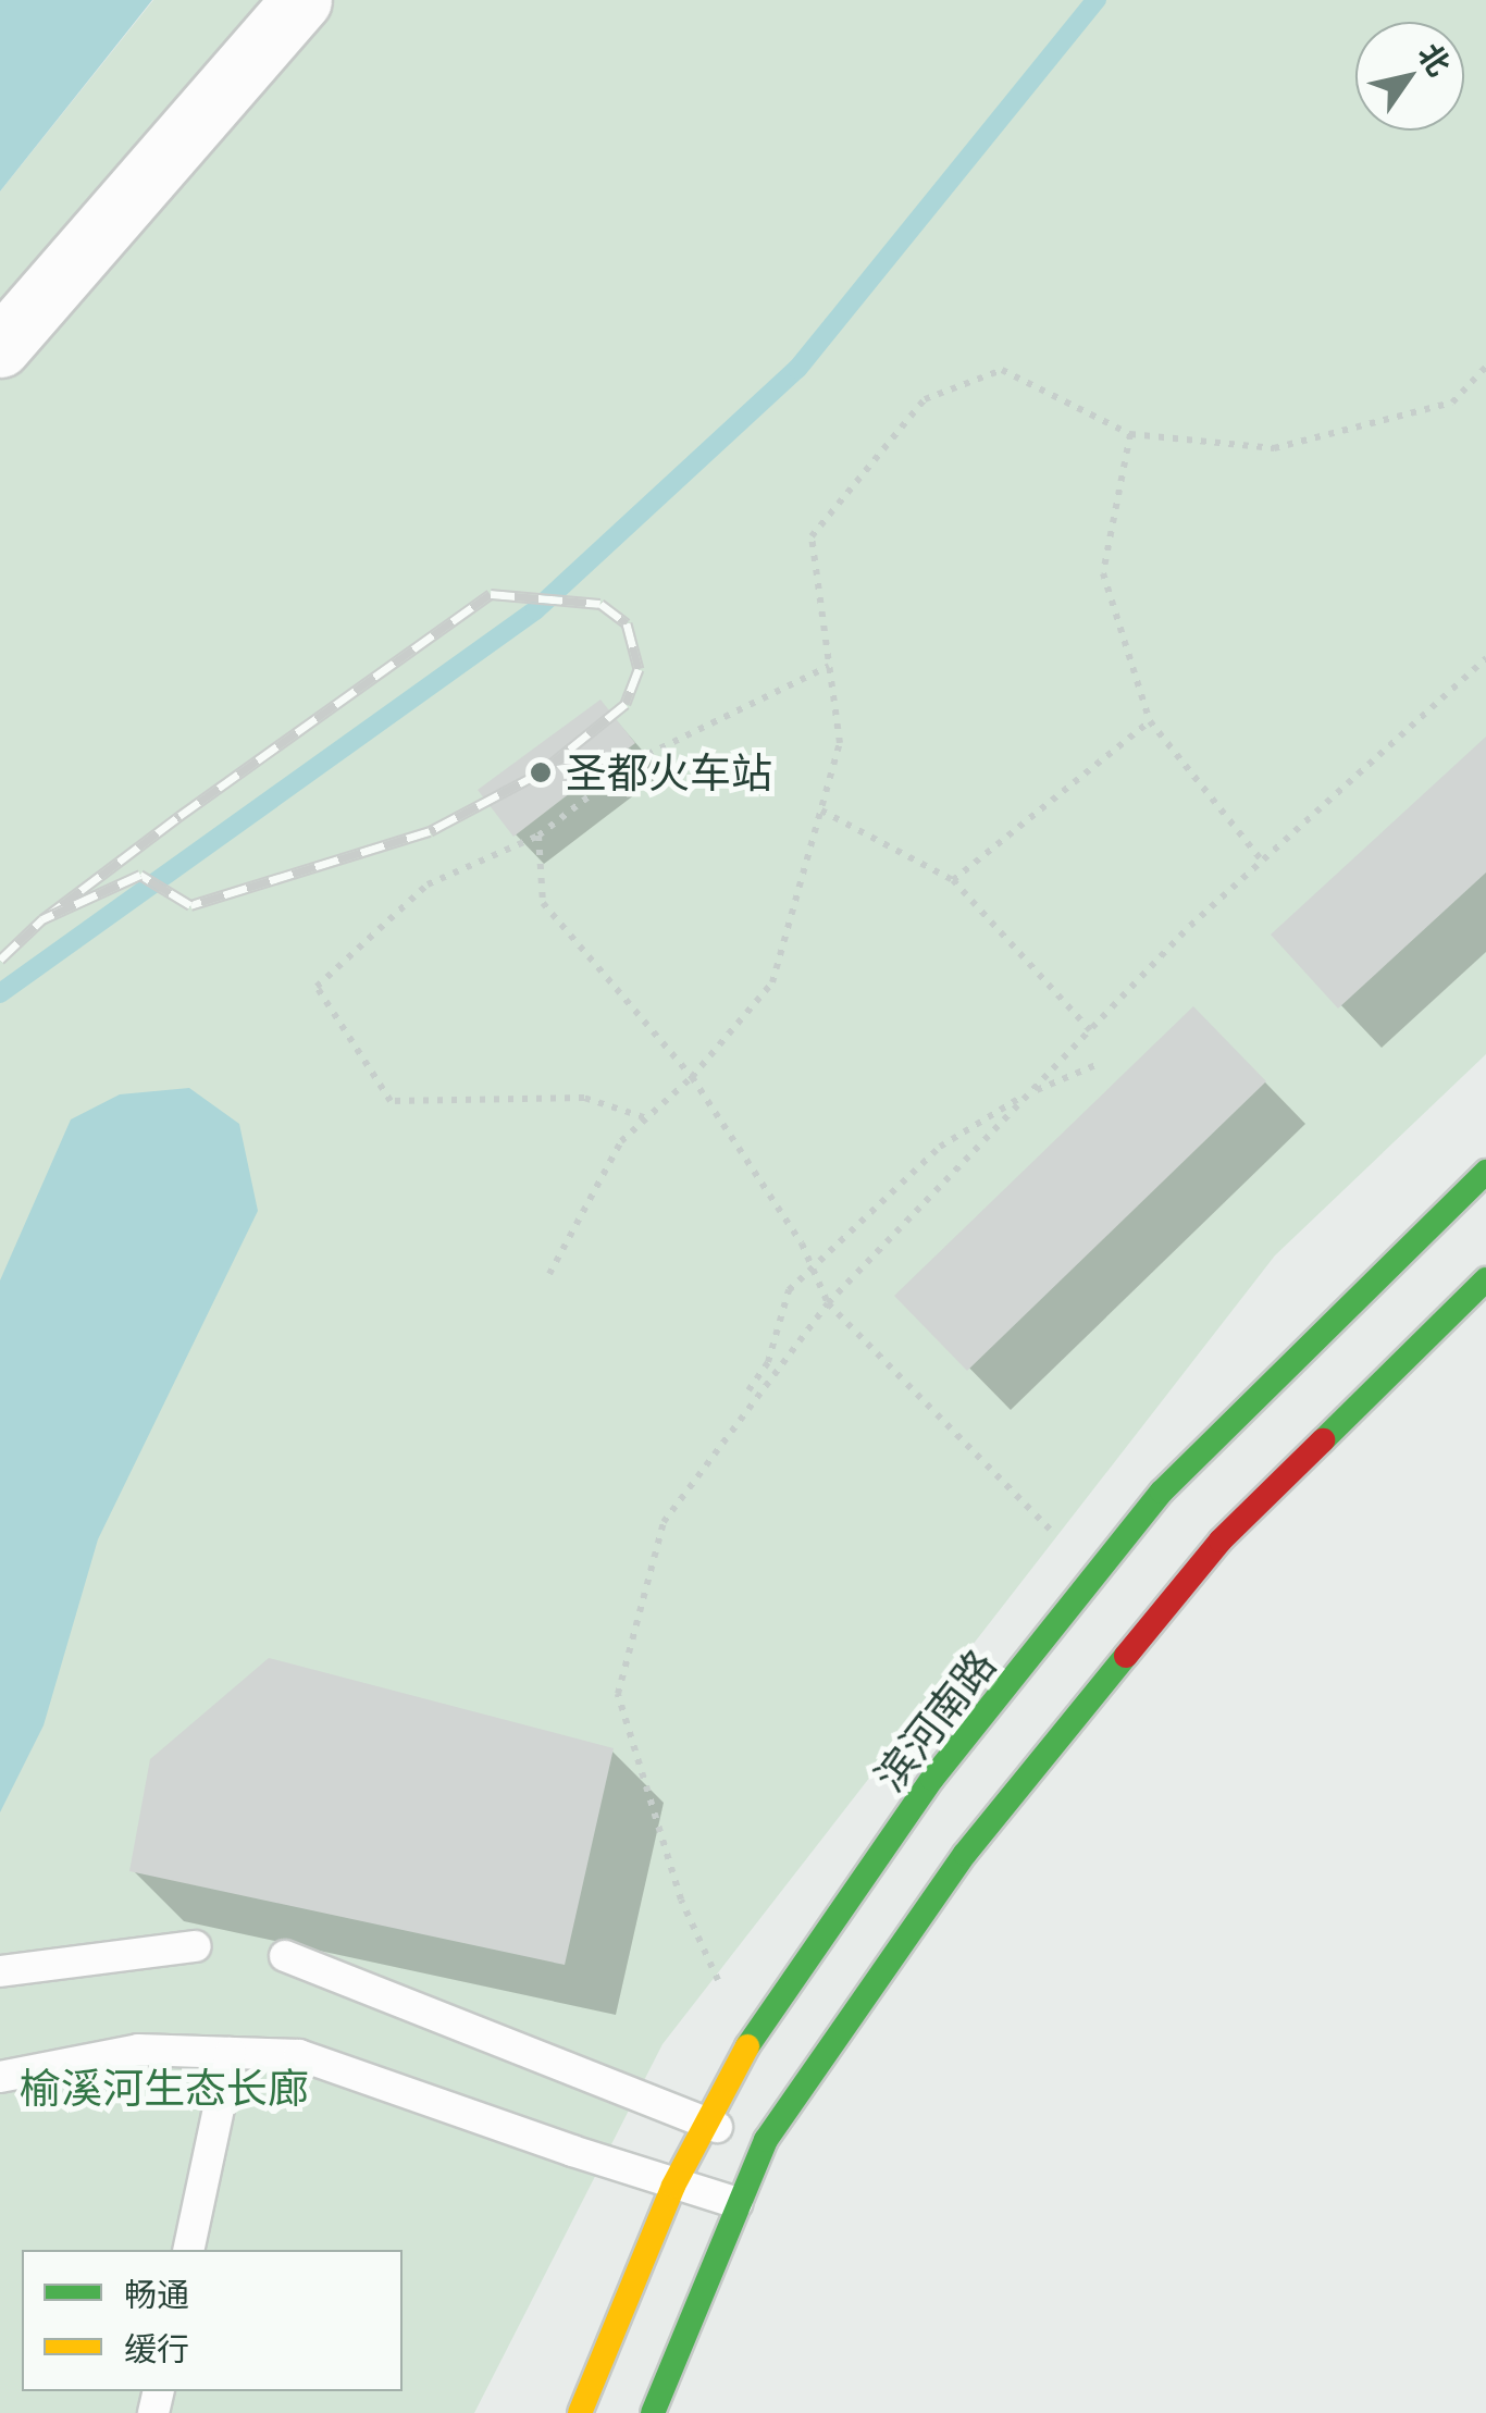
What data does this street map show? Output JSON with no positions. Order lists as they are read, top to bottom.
{
  "streets": {
    "main road": ["滨河南路"]
  },
  "parks": ["榆溪河生态长廊"],
  "places": ["圣都火车站"],
  "legend": ["畅通", "缓行"],
  "north": "top right"
}
